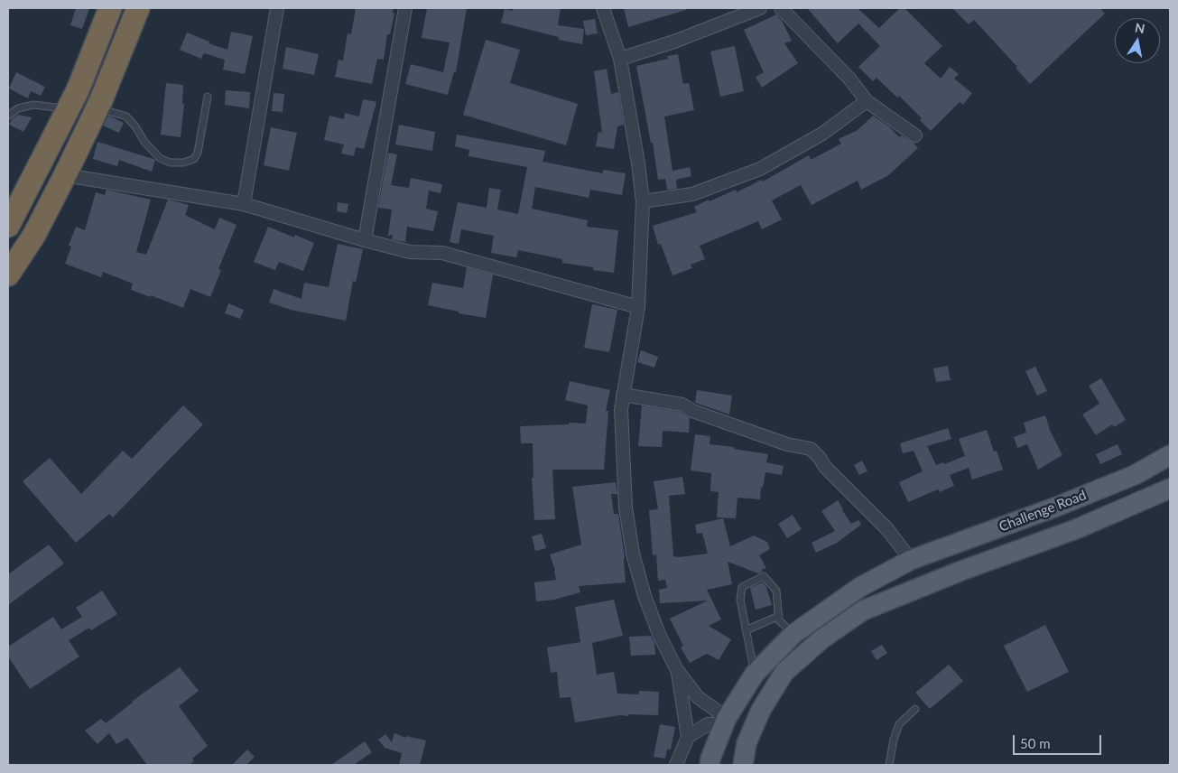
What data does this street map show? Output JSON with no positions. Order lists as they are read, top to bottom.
{
  "streets": {
    "main road": ["Challenge Road"]
  },
  "scale_bar": "50 m",
  "north": "top"
}
